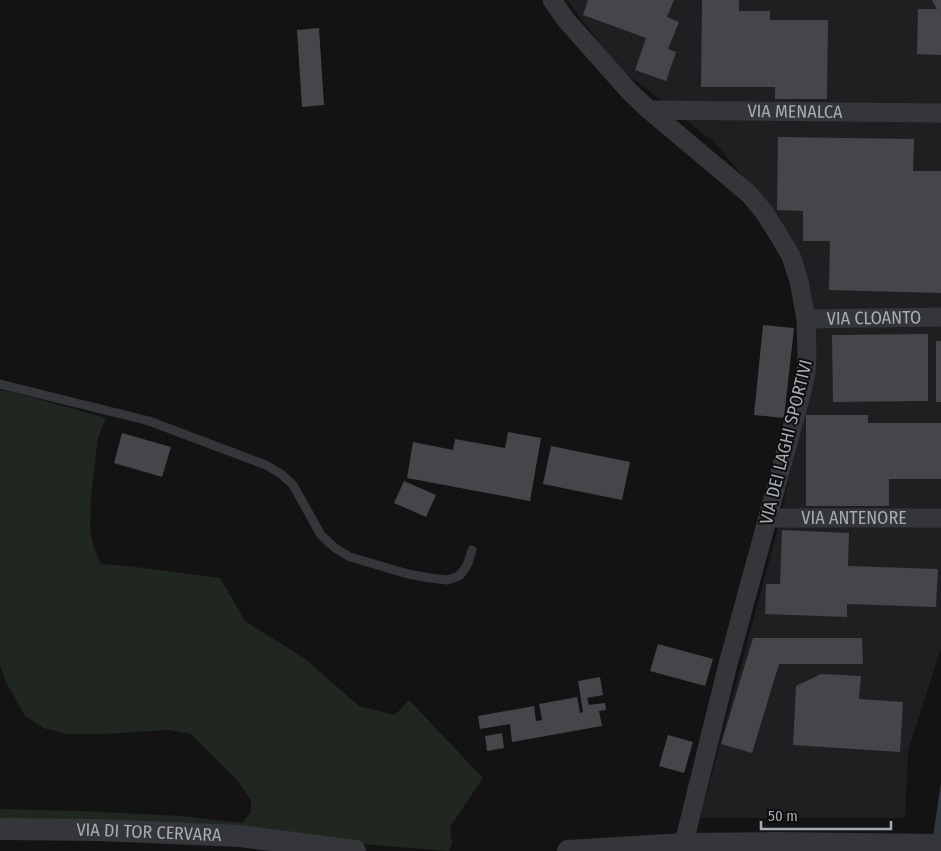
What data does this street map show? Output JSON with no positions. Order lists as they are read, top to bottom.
{
  "streets": {
    "street": [
      "VIA MENALCA",
      "VIA CLOANTO",
      "VIA DEI LAGHI SPORTIVI",
      "VIA ANTENORE",
      "VIA DI TOR CERVARA"
    ]
  },
  "crossings": [
    ["VIA MENALCA", "VIA DEI LAGHI SPORTIVI"],
    ["VIA CLOANTO", "VIA DEI LAGHI SPORTIVI"],
    ["VIA DEI LAGHI SPORTIVI", "VIA ANTENORE"]
  ],
  "scale_bar": "50 m"
}
